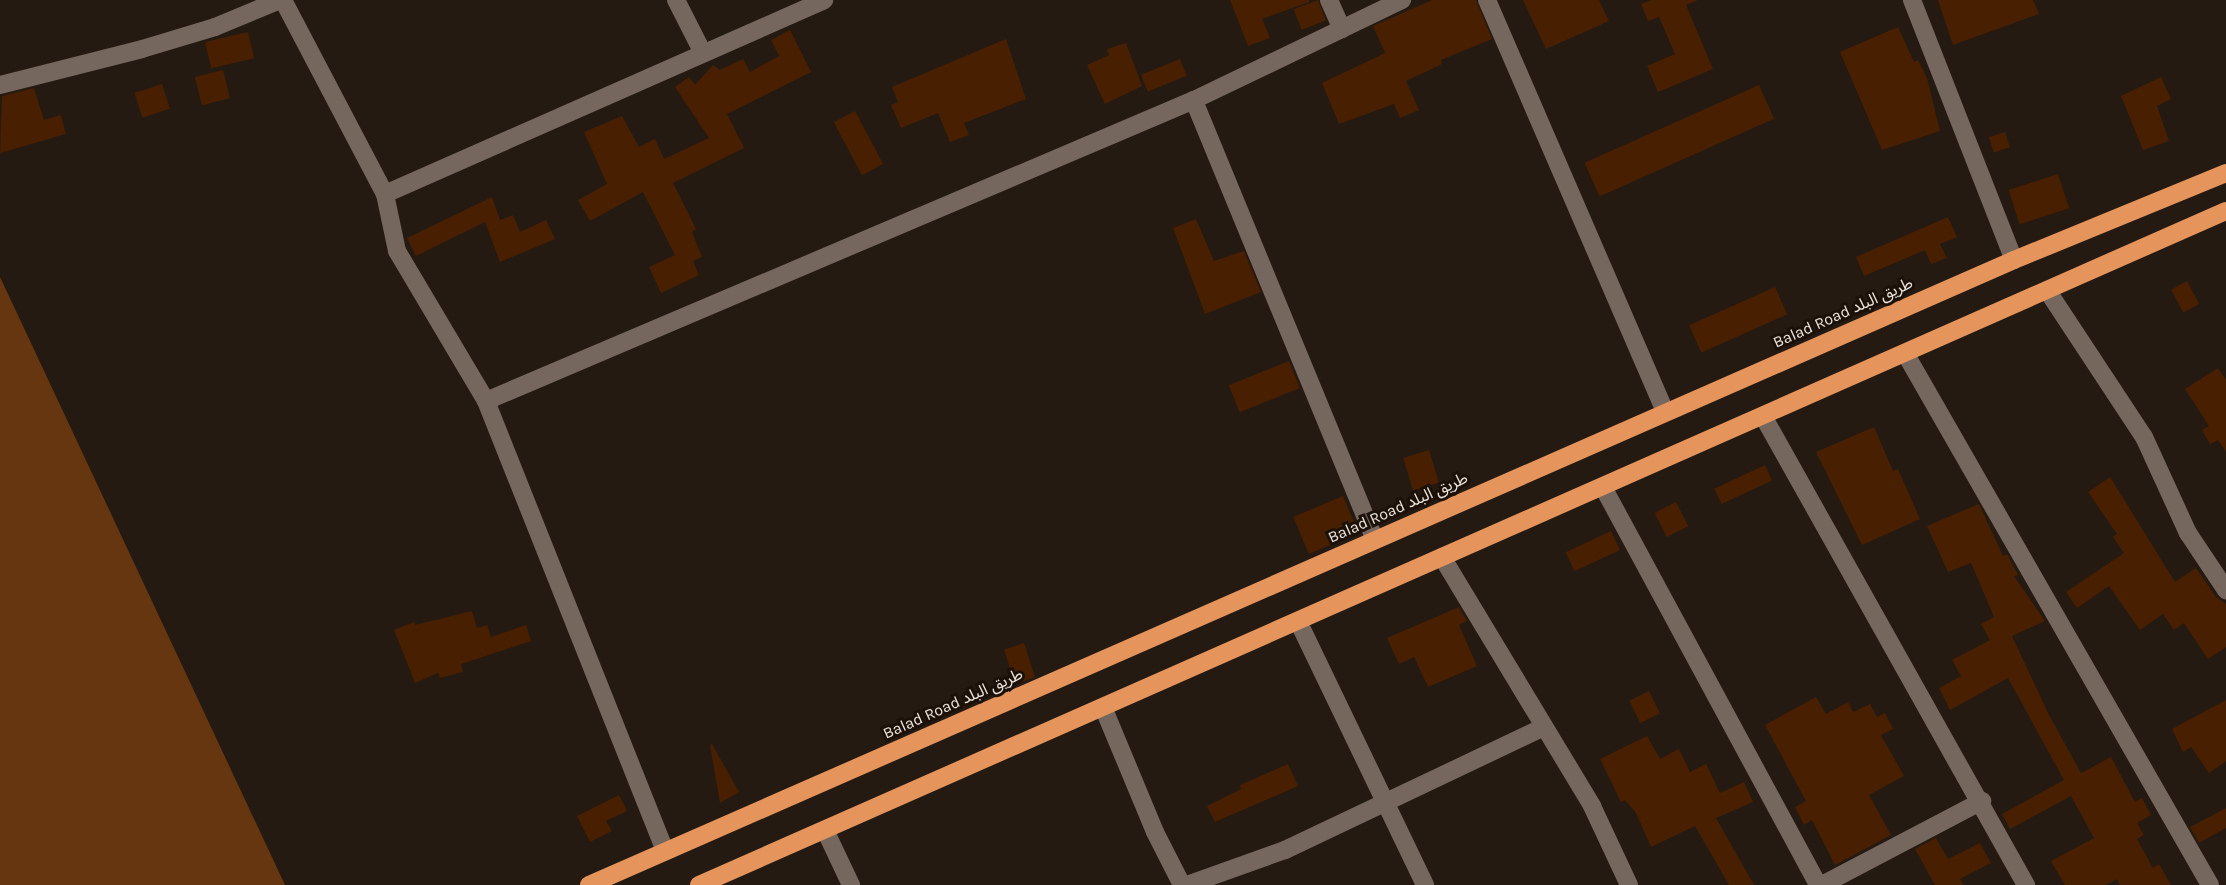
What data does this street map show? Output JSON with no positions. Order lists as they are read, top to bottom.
{
  "streets": {
    "highway": ["Balad Road طريق البلد"]
  }
}
